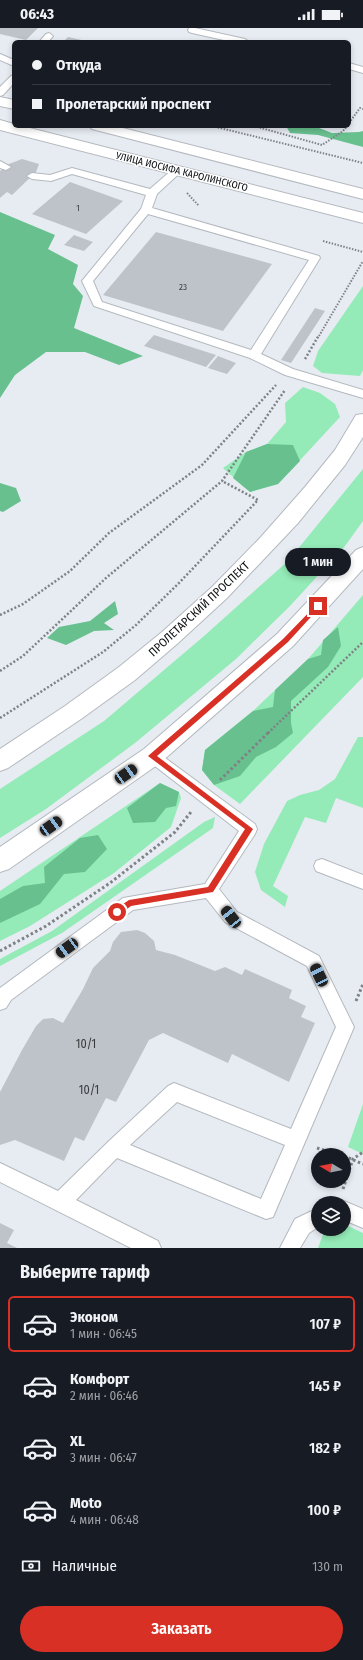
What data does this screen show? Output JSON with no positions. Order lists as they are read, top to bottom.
{
  "streets": {
    "main road": ["УЛИЦА ИОСИФА КАРОЛИНСКОГО", "ПРОЛЕТАРСКИЙ ПРОСПЕКТ"]
  },
  "house_numbers": [
    "1",
    "23",
    "10/1",
    "10/1"
  ],
  "north": "left",
  "page": {
    "status": "06:43",
    "banner": ["Откуда", "Пролетарский проспект"],
    "bubble": "1 мин",
    "heading": "Выберите тариф",
    "list": [
      {
        "name": "Эконом",
        "note": "1 мин · 06:45",
        "value": "107 ₽"
      },
      {
        "name": "Комфорт",
        "note": "2 мин · 06:46",
        "value": "145 ₽"
      },
      {
        "name": "XL",
        "note": "3 мин · 06:47",
        "value": "182 ₽"
      },
      {
        "name": "Moto",
        "note": "4 мин · 06:48",
        "value": "100 ₽"
      }
    ],
    "pay": ["Наличные", "130 m"],
    "buttons": "Заказать"
  }
}
